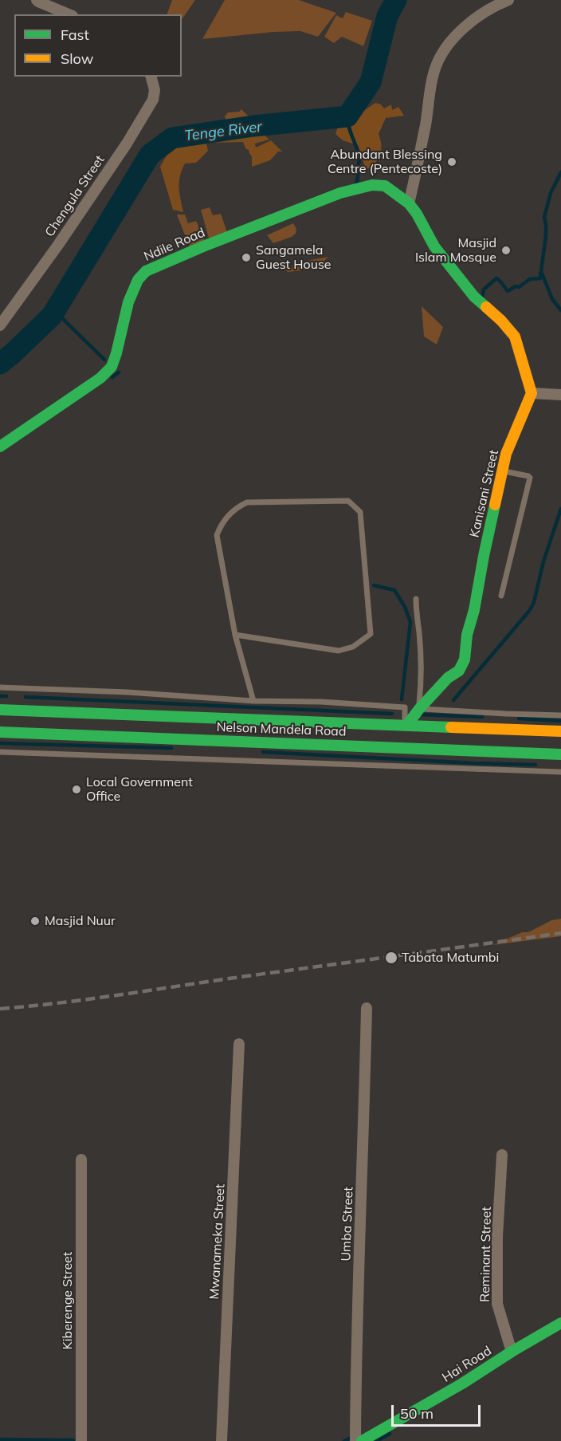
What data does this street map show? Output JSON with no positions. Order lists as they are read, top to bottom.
{
  "streets": {
    "street": [
      "Chengula Street",
      "Ndile Road",
      "Kanisani Street",
      "Nelson Mandela Road",
      "Umba Street",
      "Mwanameka Street",
      "Reminant Street",
      "Kiberenge Street",
      "Hai Road"
    ]
  },
  "crossings": [
    ["Kanisani Street", "Nelson Mandela Road"],
    ["Reminant Street", "Hai Road"]
  ],
  "water": ["Tenge River"],
  "places": [
    "Abundant Blessing Centre (Pentecoste)",
    "Masjid Islam Mosque",
    "Sangamela Guest House",
    "Local Government Office",
    "Masjid Nuur",
    "Tabata Matumbi"
  ],
  "legend": ["Fast", "Slow"],
  "scale_bar": "50 m"
}
